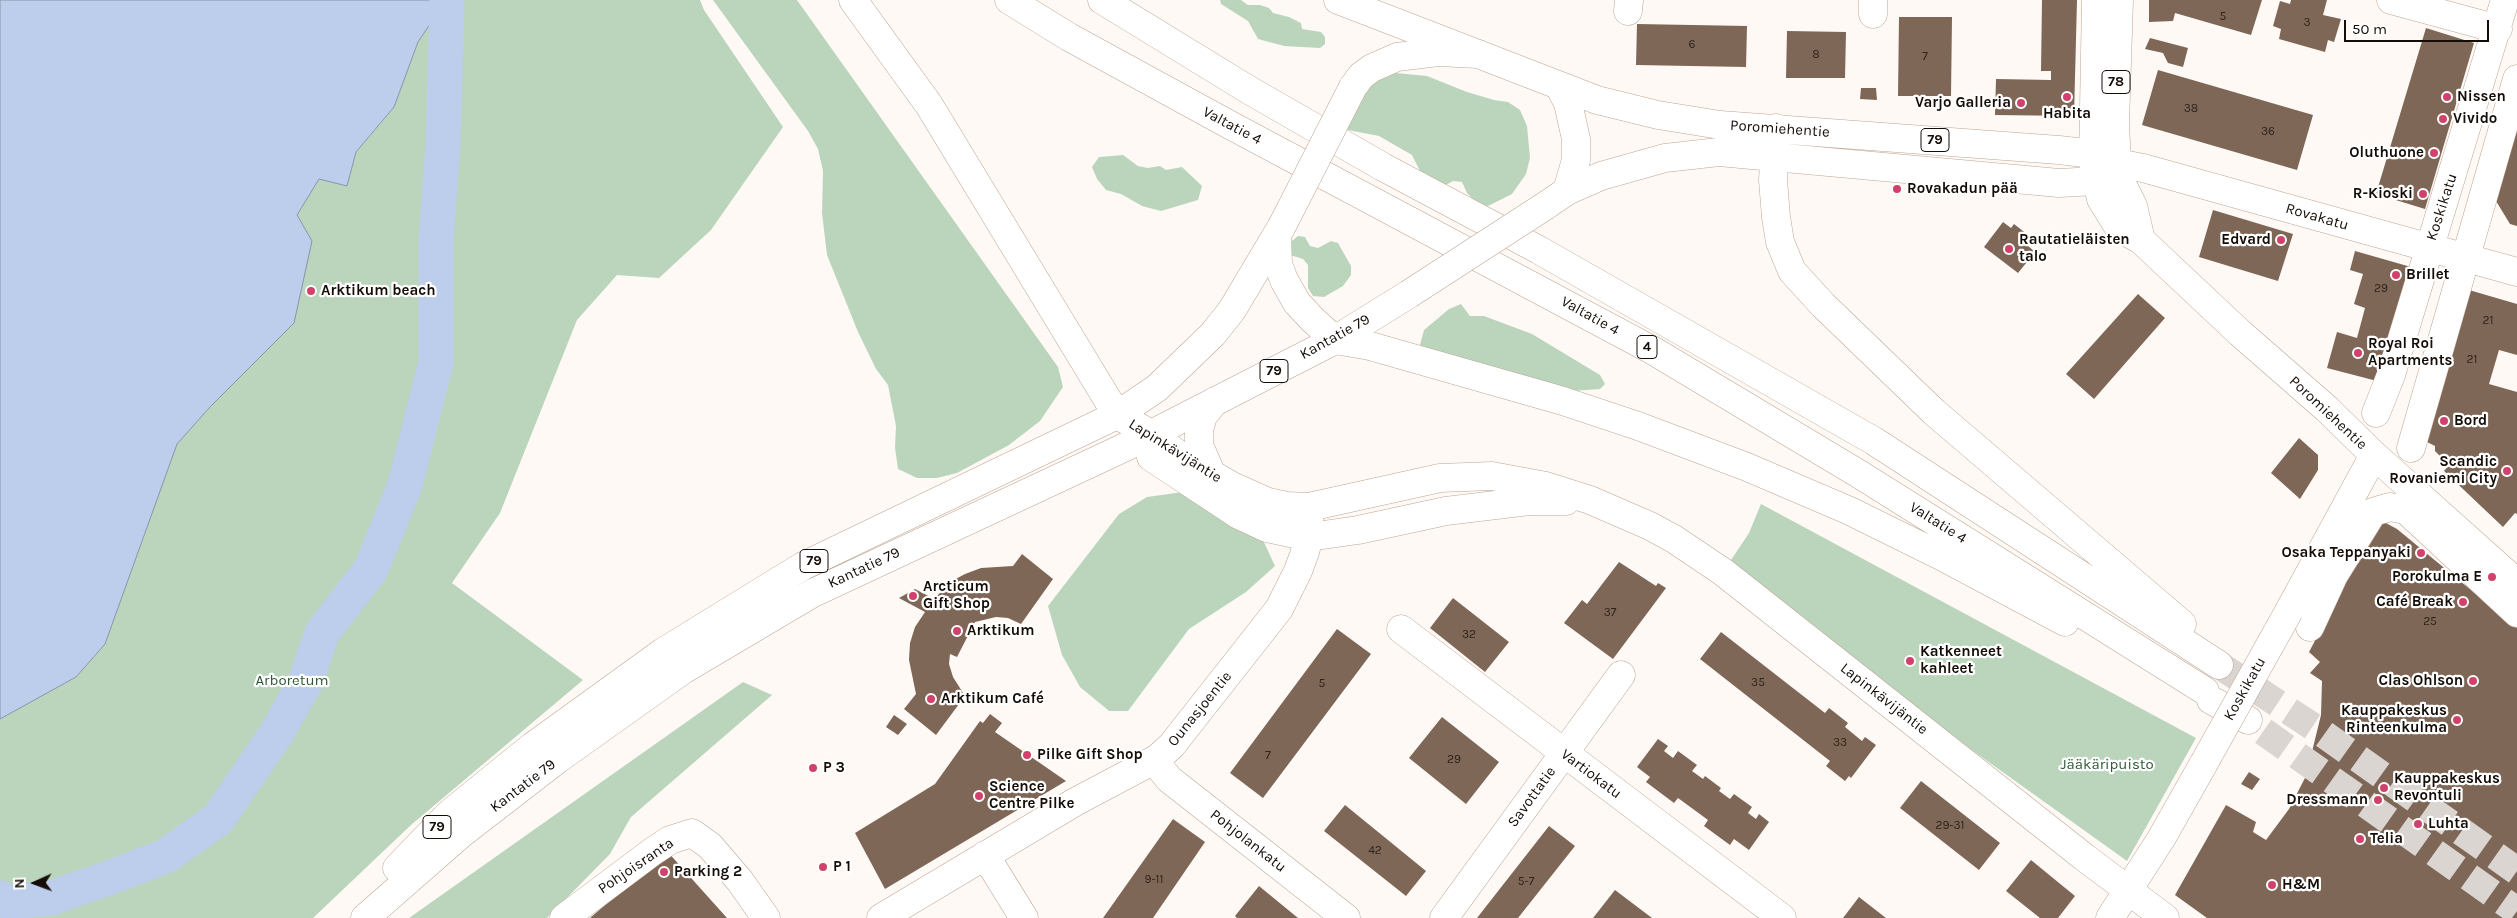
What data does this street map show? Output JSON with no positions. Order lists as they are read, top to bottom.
{
  "streets": {
    "main road": [
      "78",
      "Valtatie 4",
      "Poromiehentie",
      "79",
      "Koskikatu",
      "Rovakatu",
      "Kantatie 79",
      "4",
      "Lapinkävijäntie",
      "Ounasjoentie",
      "Vartiokatu",
      "Savottatie",
      "Pohjolankatu",
      "Pohjoisranta"
    ]
  },
  "crossings": [
    ["78", "Poromiehentie"],
    ["78", "Rovakatu"],
    ["Valtatie 4", "Poromiehentie"],
    ["Poromiehentie", "79"],
    ["Poromiehentie", "Koskikatu"],
    ["Poromiehentie", "Rovakatu"],
    ["Poromiehentie", "Kantatie 79"],
    ["79", "Kantatie 79"],
    ["Koskikatu", "Rovakatu"],
    ["Koskikatu", "Lapinkävijäntie"],
    ["Kantatie 79", "Lapinkävijäntie"],
    ["Lapinkävijäntie", "Ounasjoentie"],
    ["Ounasjoentie", "Pohjolankatu"],
    ["Vartiokatu", "Savottatie"]
  ],
  "parks": ["Arboretum", "Jääkäripuisto"],
  "places": [
    "Habita",
    "Nissen",
    "Varjo Galleria",
    "Vivido",
    "Oluthuone",
    "Rovakadun pää",
    "R-Kioski",
    "Edvard",
    "Rautatieläisten talo",
    "Brillet",
    "Arktikum beach",
    "Royal Roi Apartments",
    "Bord",
    "Scandic Rovaniemi City",
    "Osaka Teppanyaki",
    "Porokulma E",
    "Arcticum Gift Shop",
    "Café Break",
    "Arktikum",
    "Katkenneet kahleet",
    "Clas Ohlson",
    "Arktikum Café",
    "Kauppakeskus Rinteenkulma",
    "Pilke Gift Shop",
    "P 3",
    "Kauppakeskus Revontuli",
    "Science Centre Pilke",
    "Dressmann",
    "Luhta",
    "Telia",
    "P 1",
    "Parking 2",
    "H&M"
  ],
  "house_numbers": [
    "5",
    "3",
    "6",
    "8",
    "7",
    "38",
    "36",
    "29",
    "21",
    "21",
    "37",
    "25",
    "32",
    "35",
    "5",
    "33",
    "7",
    "29",
    "29-31",
    "42",
    "9-11",
    "5-7"
  ],
  "scale_bar": "50 m",
  "north": "left"
}
